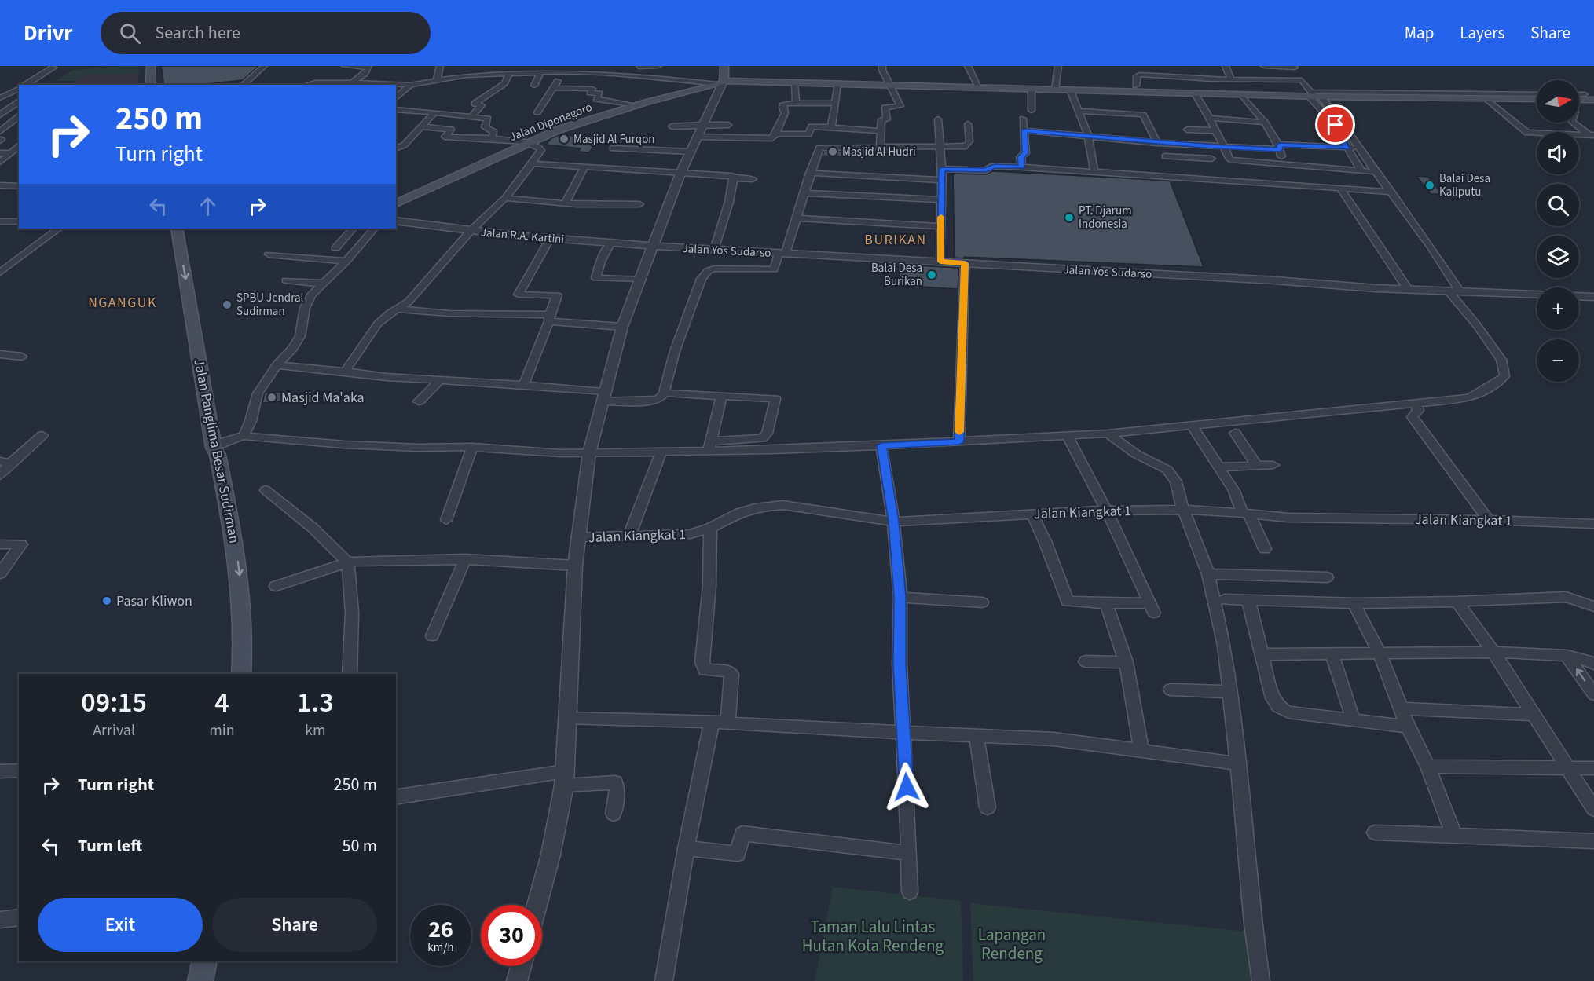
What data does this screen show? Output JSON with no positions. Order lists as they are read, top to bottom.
{
  "streets": {
    "main road": ["Jalan Diponegoro", "Jalan Panglima Besar Sudirman"],
    "street": ["Jalan R.A. Kartini", "Jalan Yos Sudarso", "Jalan Kiangkat 1"]
  },
  "crossings": [
    ["Jalan R.A. Kartini", "Jalan Yos Sudarso"]
  ],
  "one_way": ["Jalan Panglima Besar Sudirman"],
  "districts": ["BURIKAN", "NGANGUK"],
  "parks": ["Taman Lalu Lintas Hutan Kota Rendeng", "Lapangan Rendeng"],
  "places": [
    "Masjid Al Furqon",
    "Masjid Al Hudri",
    "Balai Desa Kaliputu",
    "PT. Djarum Indonesia",
    "Balai Desa Burikan",
    "SPBU Jendral Sudirman",
    "Masjid Ma'aka",
    "Pasar Kliwon"
  ],
  "north": "right",
  "page": {
    "header": "Drivr",
    "search": "Search here",
    "nav": ["Map", "Layers", "Share"],
    "map_buttons": ["+", "−"],
    "turn": ["250 m", "Turn right"],
    "eta": [
      "09:15",
      "Arrival",
      "4",
      "min",
      "1.3",
      "km"
    ],
    "list": [
      {
        "name": "Turn right",
        "value": "250 m"
      },
      {
        "name": "Turn left",
        "value": "50 m"
      }
    ],
    "buttons": ["Exit", "Share"],
    "speed": "26 km/h",
    "limit": "30"
  }
}
